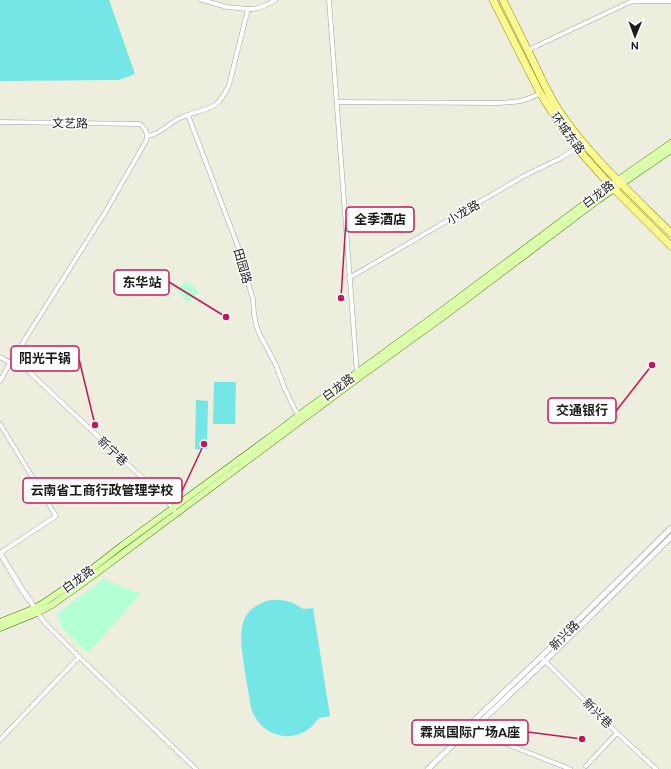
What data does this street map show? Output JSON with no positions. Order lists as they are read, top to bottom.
{
  "streets": {
    "main road": ["环城东路", "白龙路"],
    "street": [
      "文艺路",
      "小龙路",
      "田园路",
      "新宁巷",
      "新兴路",
      "新兴巷"
    ]
  },
  "crossings": [
    ["环城东路", "白龙路"],
    ["环城东路", "小龙路"],
    ["白龙路", "田园路"],
    ["白龙路", "新宁巷"],
    ["新兴路", "新兴巷"]
  ],
  "places": [
    "全季酒店",
    "东华站",
    "交通银行",
    "阳光干锅",
    "云南省工商行政管理学校",
    "霖岚国际广场A座"
  ],
  "north": "bottom"
}
